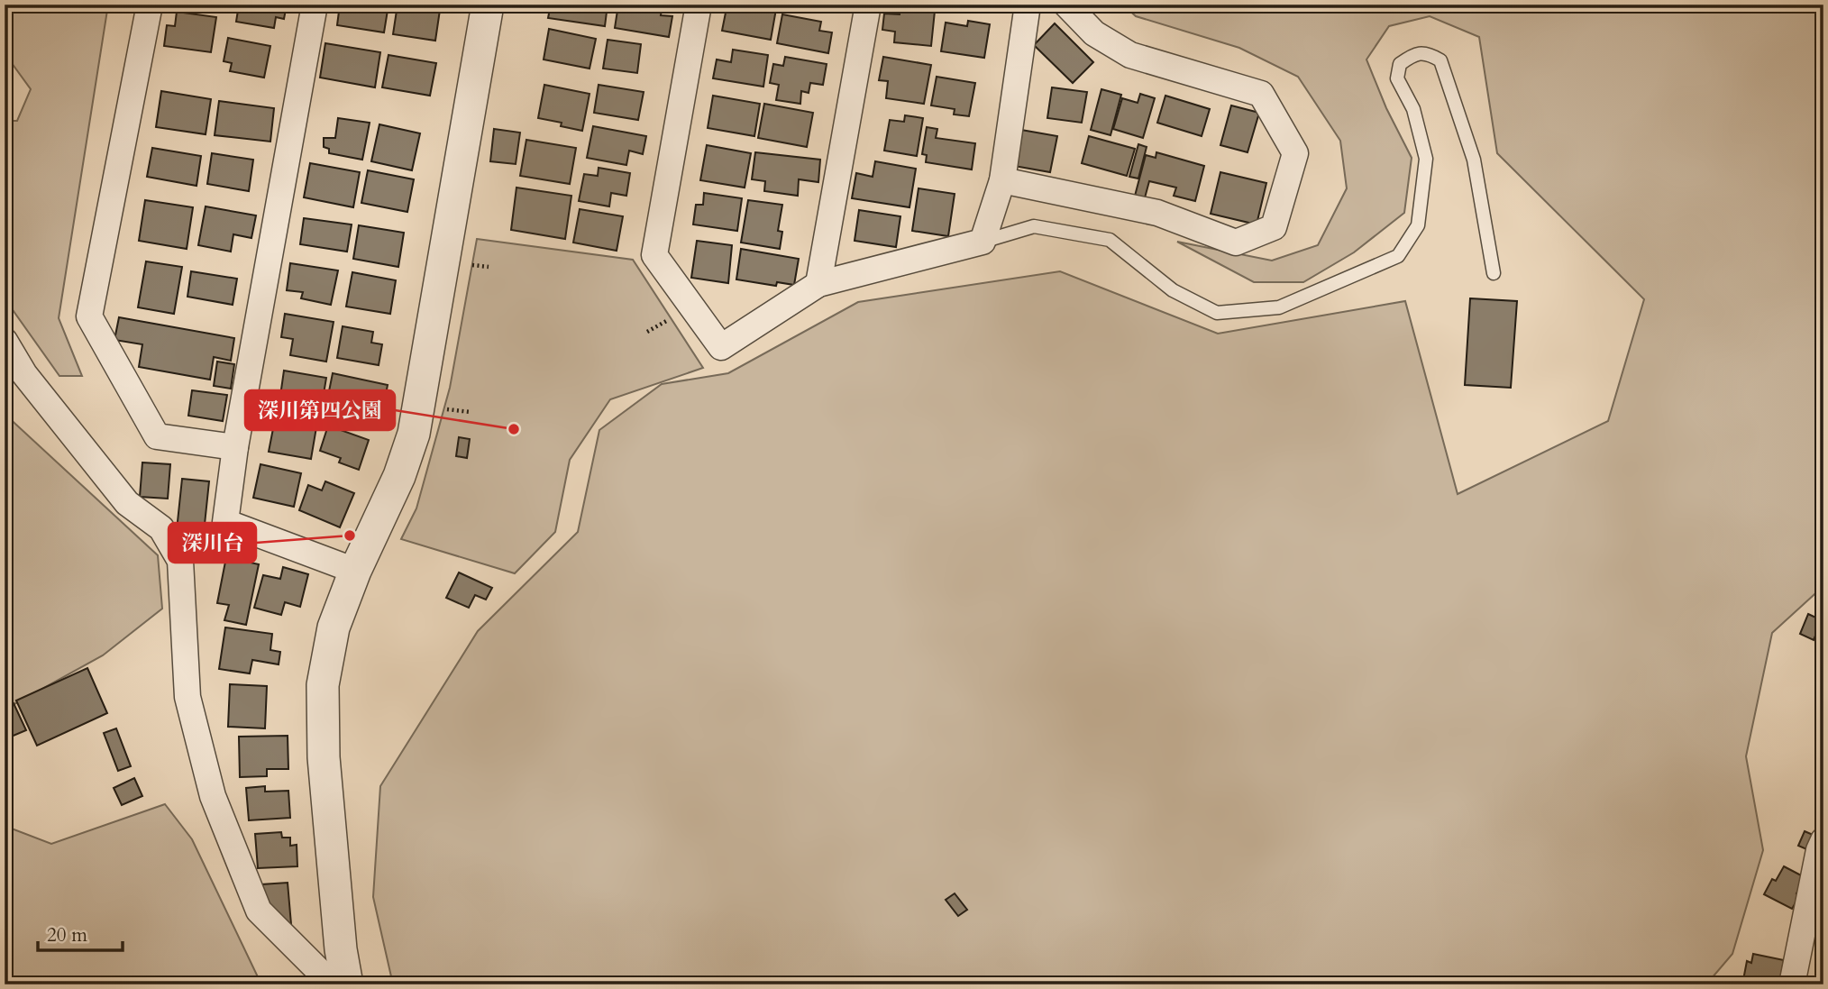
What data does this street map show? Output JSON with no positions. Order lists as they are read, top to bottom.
{
  "places": ["深川第四公園", "深川台"],
  "scale_bar": "20 m"
}
